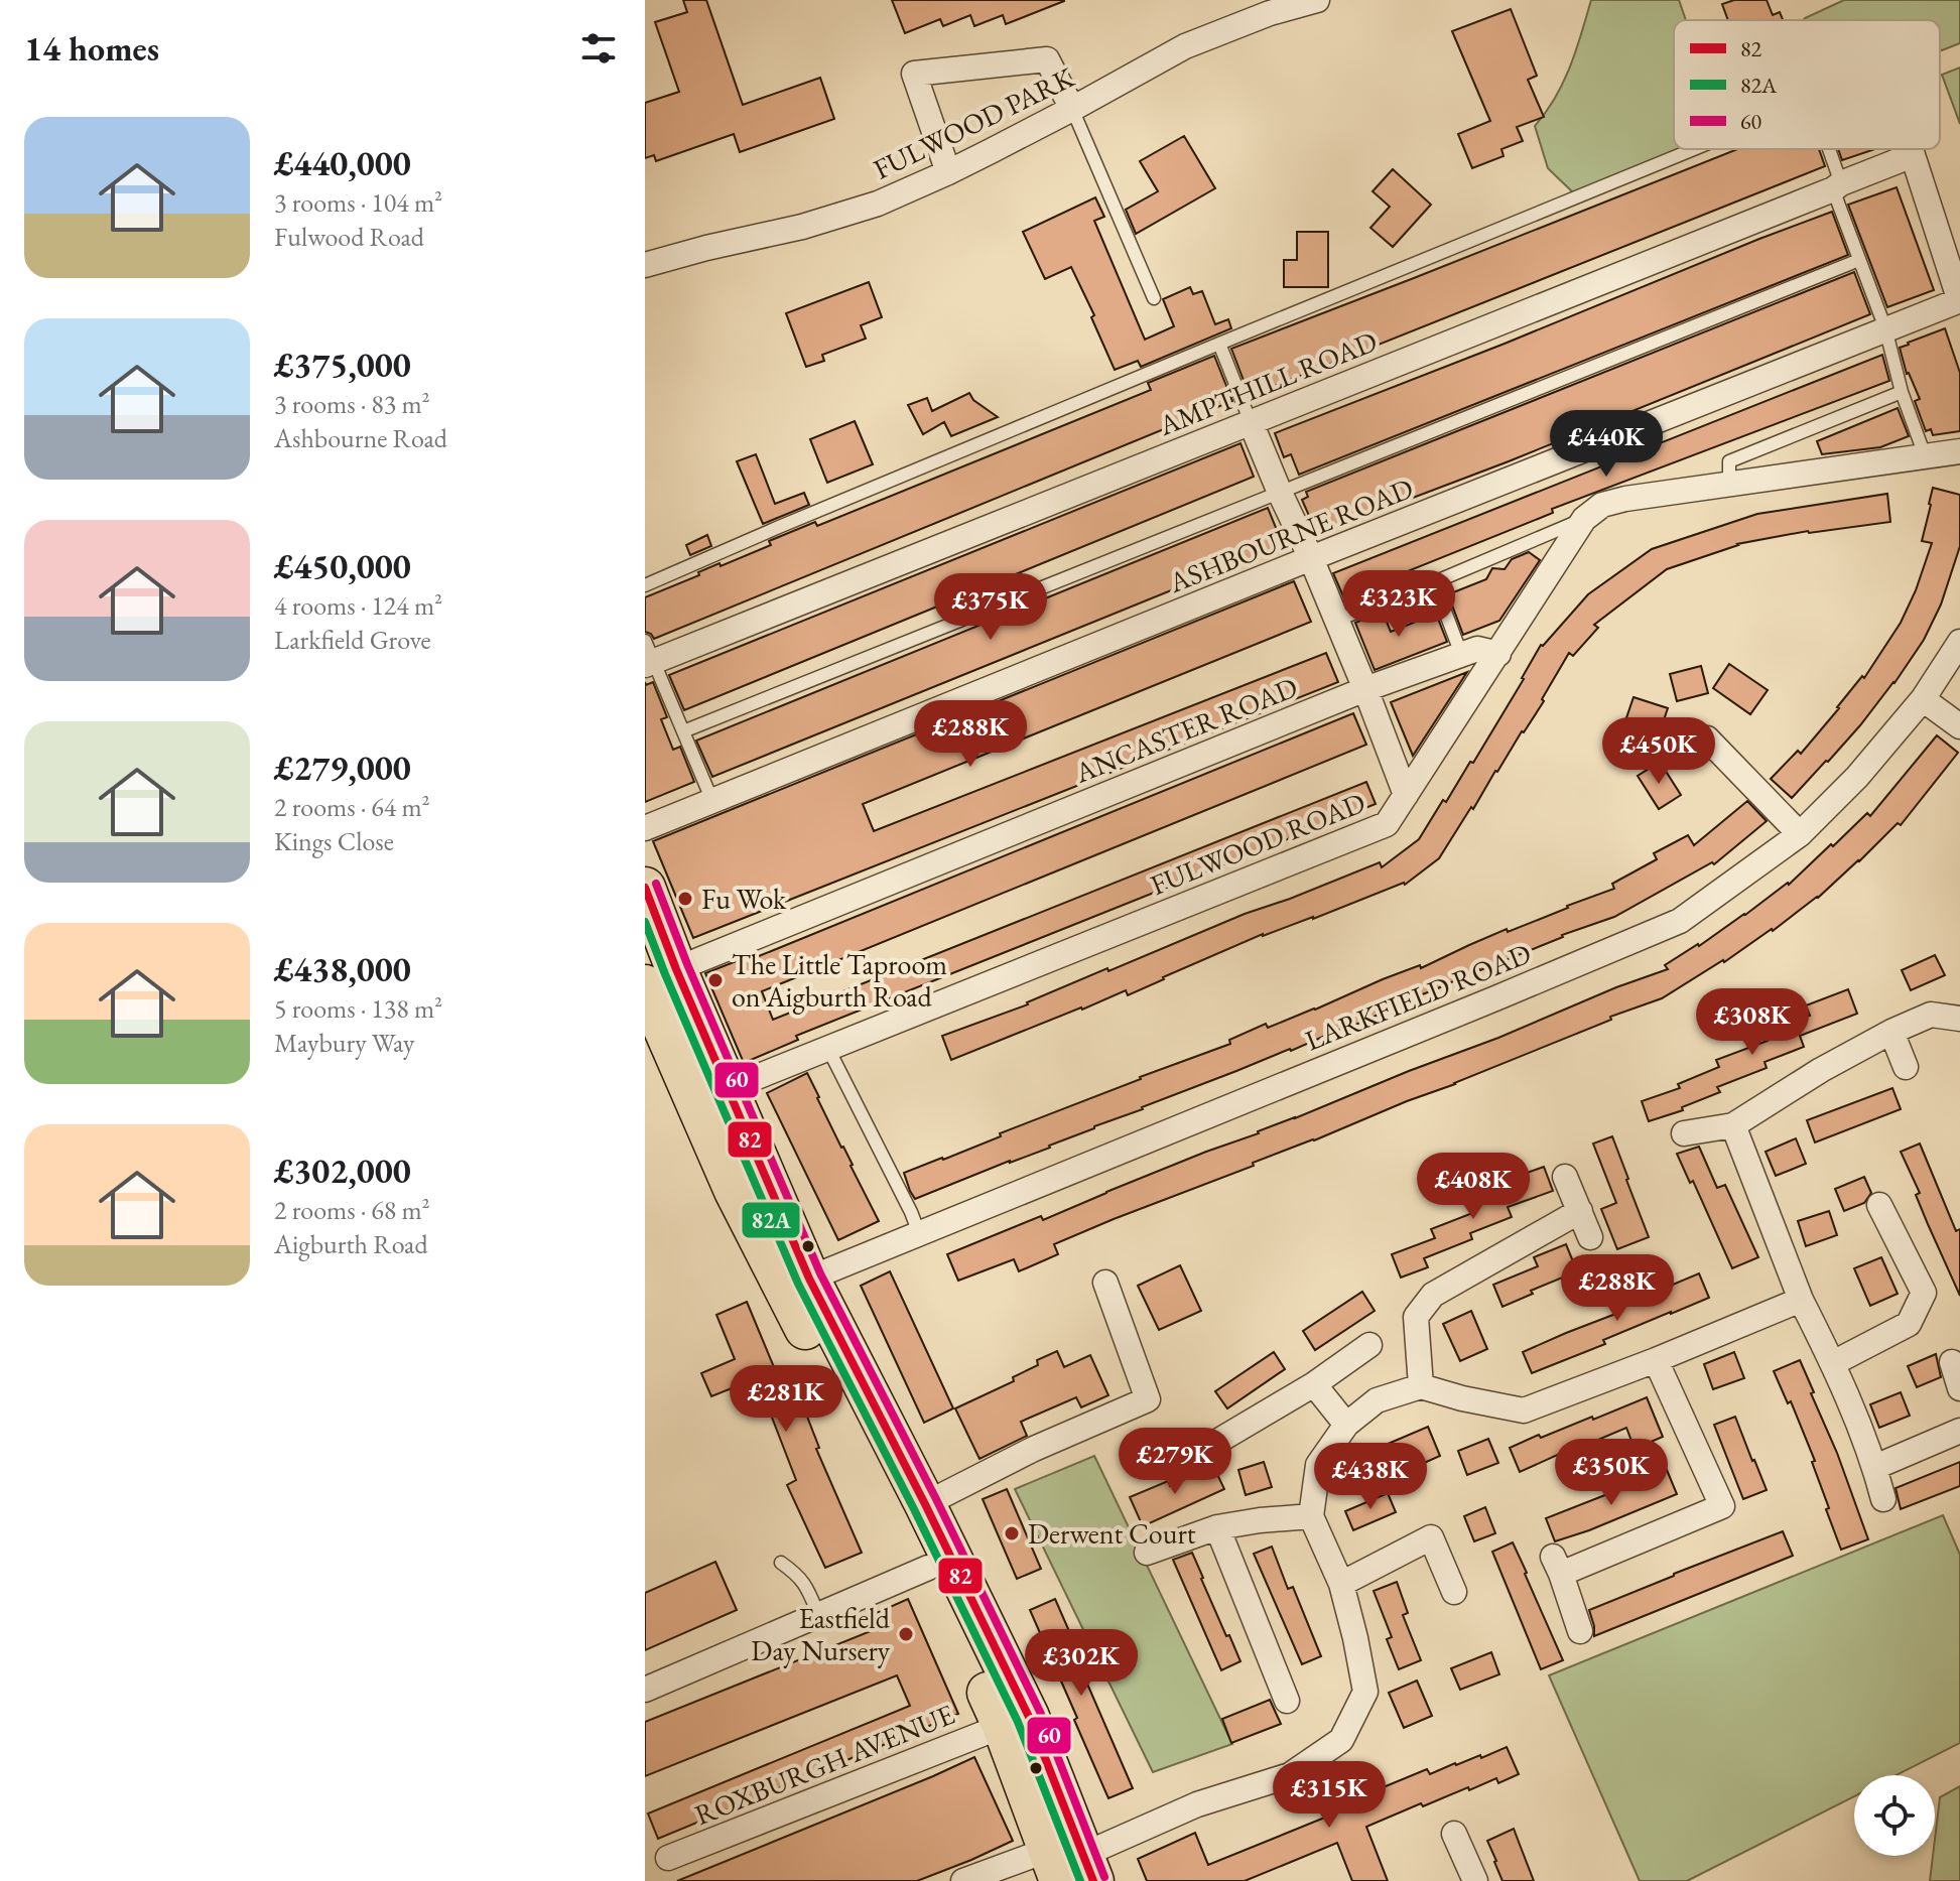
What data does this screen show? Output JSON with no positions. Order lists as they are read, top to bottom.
{
  "streets": {
    "street": [
      "FULWOOD PARK",
      "AMPTHILL ROAD",
      "ASHBOURNE ROAD",
      "ANCASTER ROAD",
      "FULWOOD ROAD",
      "LARKFIELD ROAD",
      "ROXBURGH AVENUE"
    ]
  },
  "crossings": [
    ["ANCASTER ROAD", "FULWOOD ROAD"]
  ],
  "places": [
    "Fu Wok",
    "The Little Taproom on Aigburth Road",
    "Derwent Court",
    "Eastfield Day Nursery"
  ],
  "lines": ["transit line 60", "transit line 82", "transit line 82A"],
  "legend": ["82", "82A", "60"],
  "page": {
    "heading": "14 homes",
    "list": [
      {
        "name": "£440,000",
        "note": "3 rooms · 104 m² · Fulwood Road"
      },
      {
        "name": "£375,000",
        "note": "3 rooms · 83 m² · Ashbourne Road"
      },
      {
        "name": "£450,000",
        "note": "4 rooms · 124 m² · Larkfield Grove"
      },
      {
        "name": "£279,000",
        "note": "2 rooms · 64 m² · Kings Close"
      },
      {
        "name": "£438,000",
        "note": "5 rooms · 138 m² · Maybury Way"
      },
      {
        "name": "£302,000",
        "note": "2 rooms · 68 m² · Aigburth Road"
      }
    ],
    "price": [
      "£440K",
      "£323K",
      "£375K",
      "£288K",
      "£450K",
      "£308K",
      "£408K",
      "£288K",
      "£281K",
      "£279K",
      "£350K",
      "£438K",
      "£302K",
      "£315K"
    ]
  }
}
